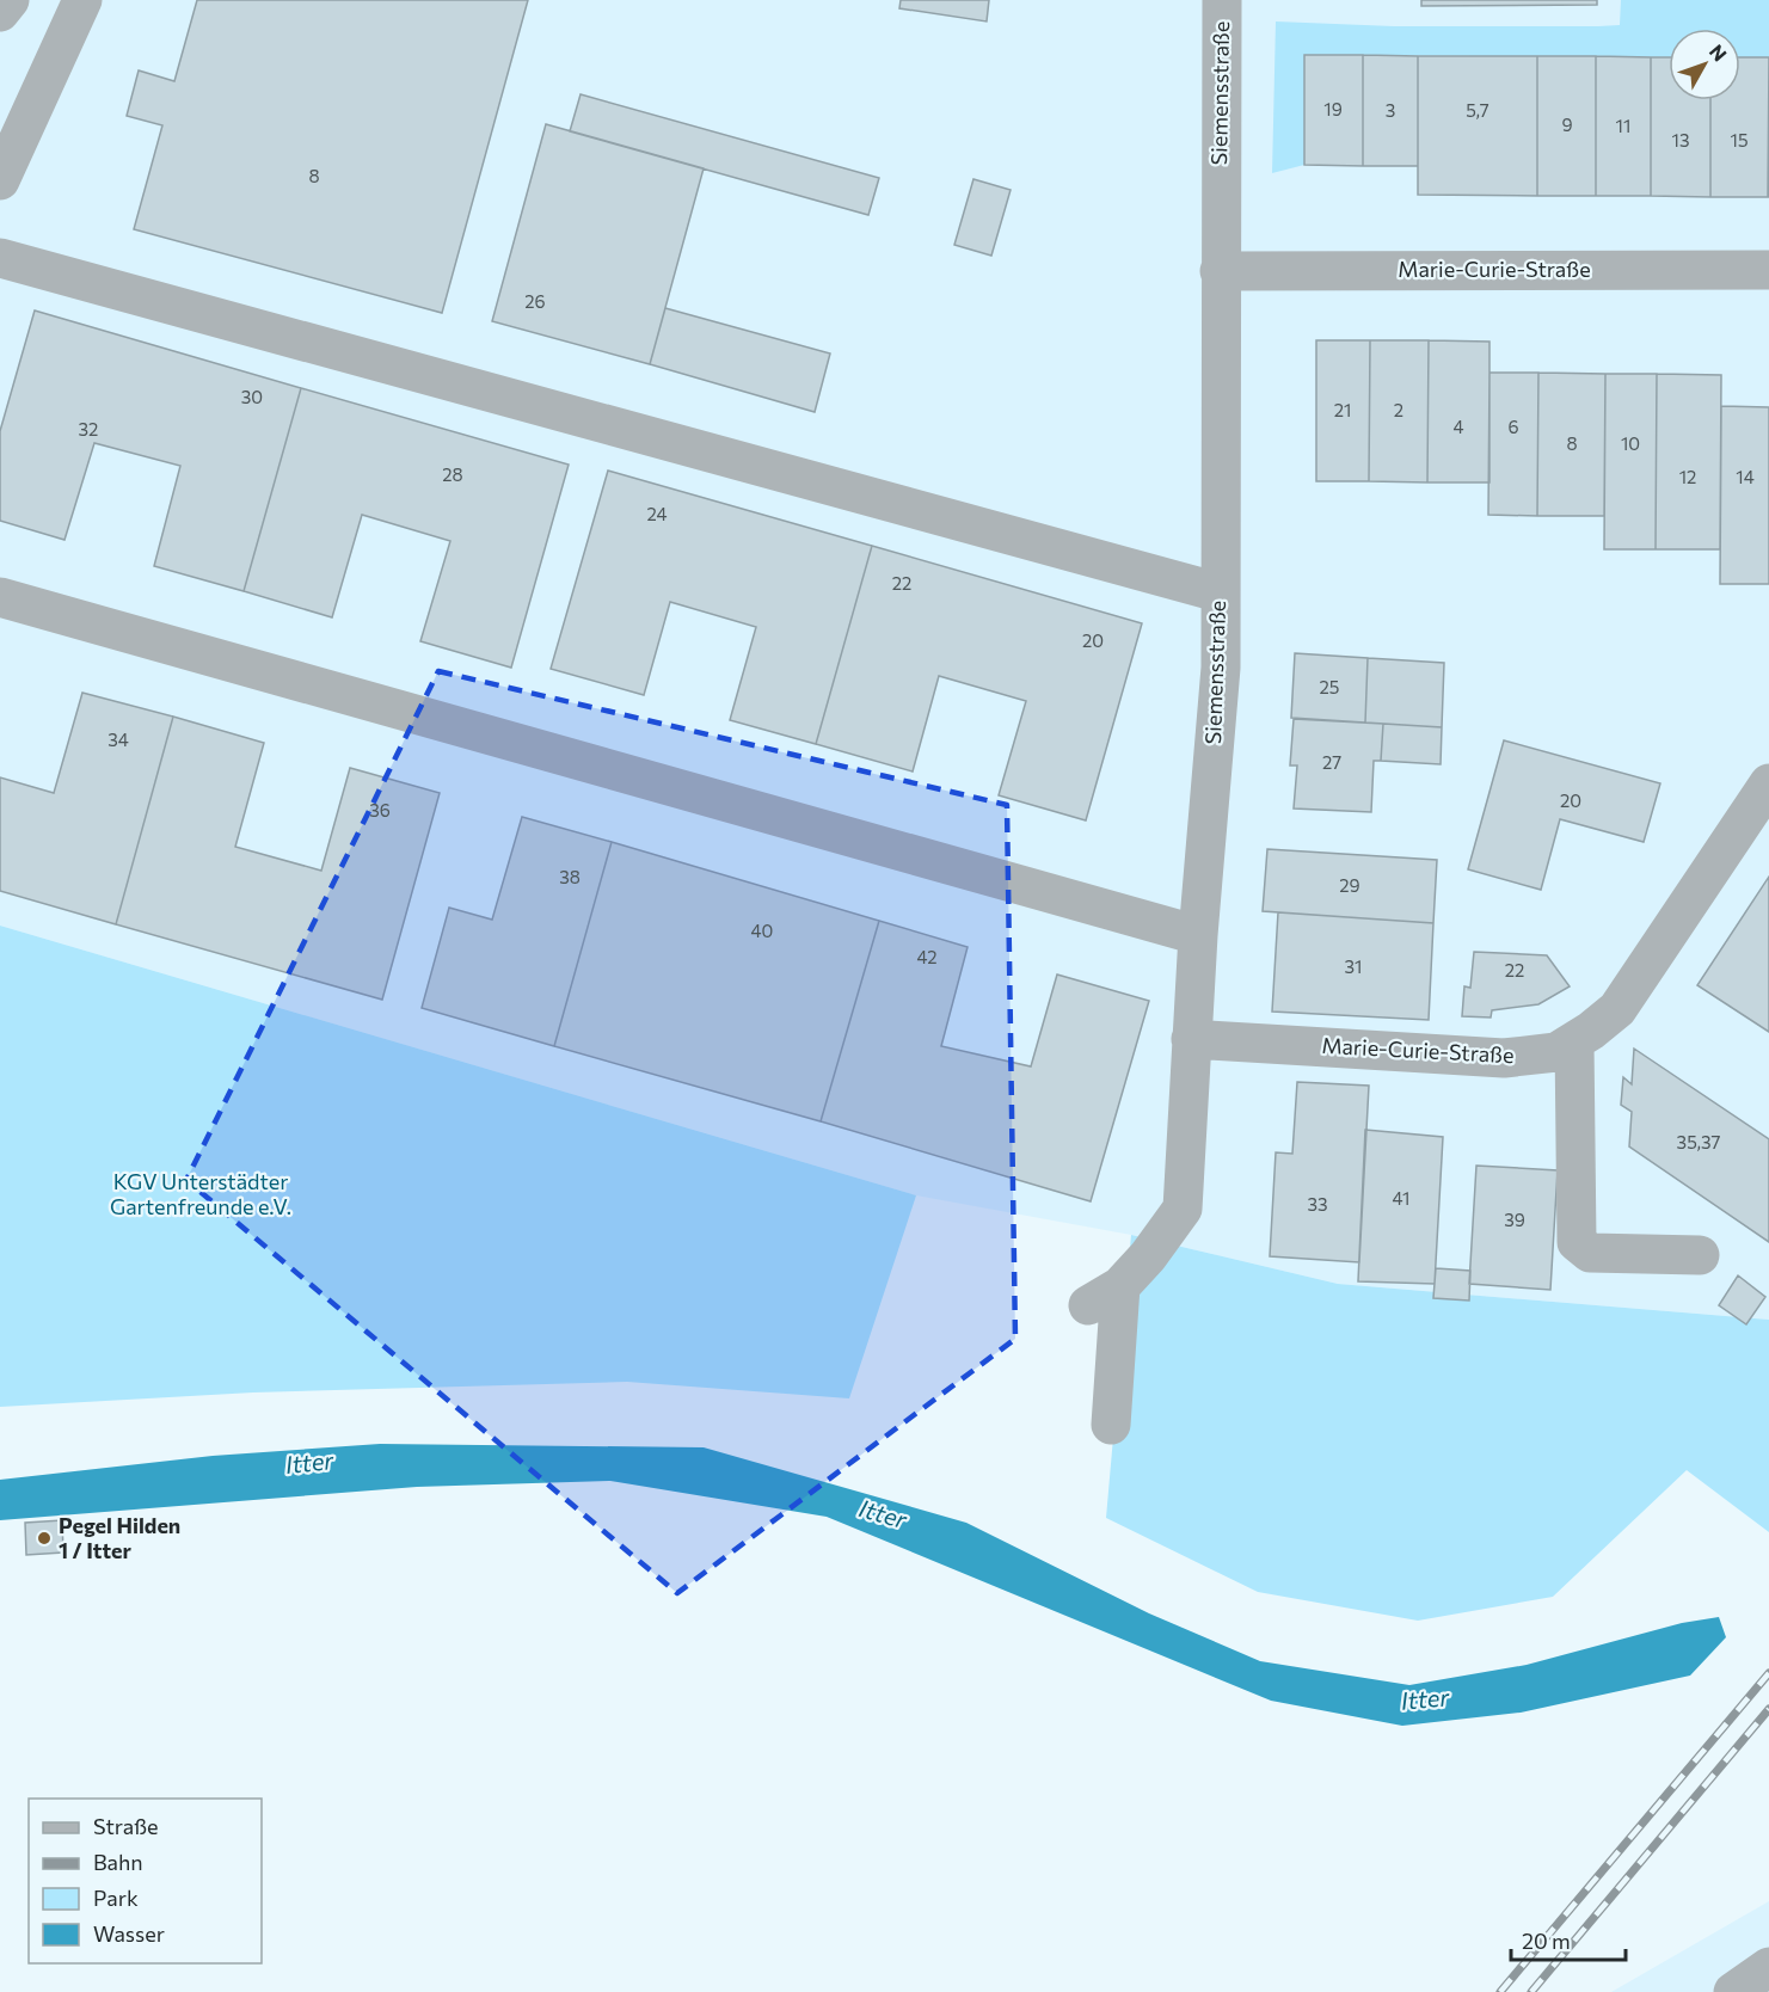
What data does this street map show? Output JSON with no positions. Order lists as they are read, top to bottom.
{
  "streets": {
    "street": ["Siemensstraße", "Marie-Curie-Straße"]
  },
  "crossings": [
    ["Siemensstraße", "Marie-Curie-Straße"]
  ],
  "water": ["Itter"],
  "parks": ["KGV Unterstädter Gartenfreunde e.V."],
  "places": ["Pegel Hilden 1 / Itter"],
  "house_numbers": [
    "19",
    "3",
    "5,7",
    "9",
    "11",
    "13",
    "15",
    "8",
    "26",
    "30",
    "21",
    "2",
    "4",
    "6",
    "32",
    "8",
    "10",
    "28",
    "12",
    "14",
    "24",
    "22",
    "20",
    "25",
    "34",
    "27",
    "20",
    "36",
    "38",
    "29",
    "40",
    "42",
    "31",
    "22",
    "35,37",
    "41",
    "33",
    "39"
  ],
  "legend": [
    "Straße",
    "Bahn",
    "Park",
    "Wasser"
  ],
  "scale_bar": "20 m",
  "north": "top right"
}
